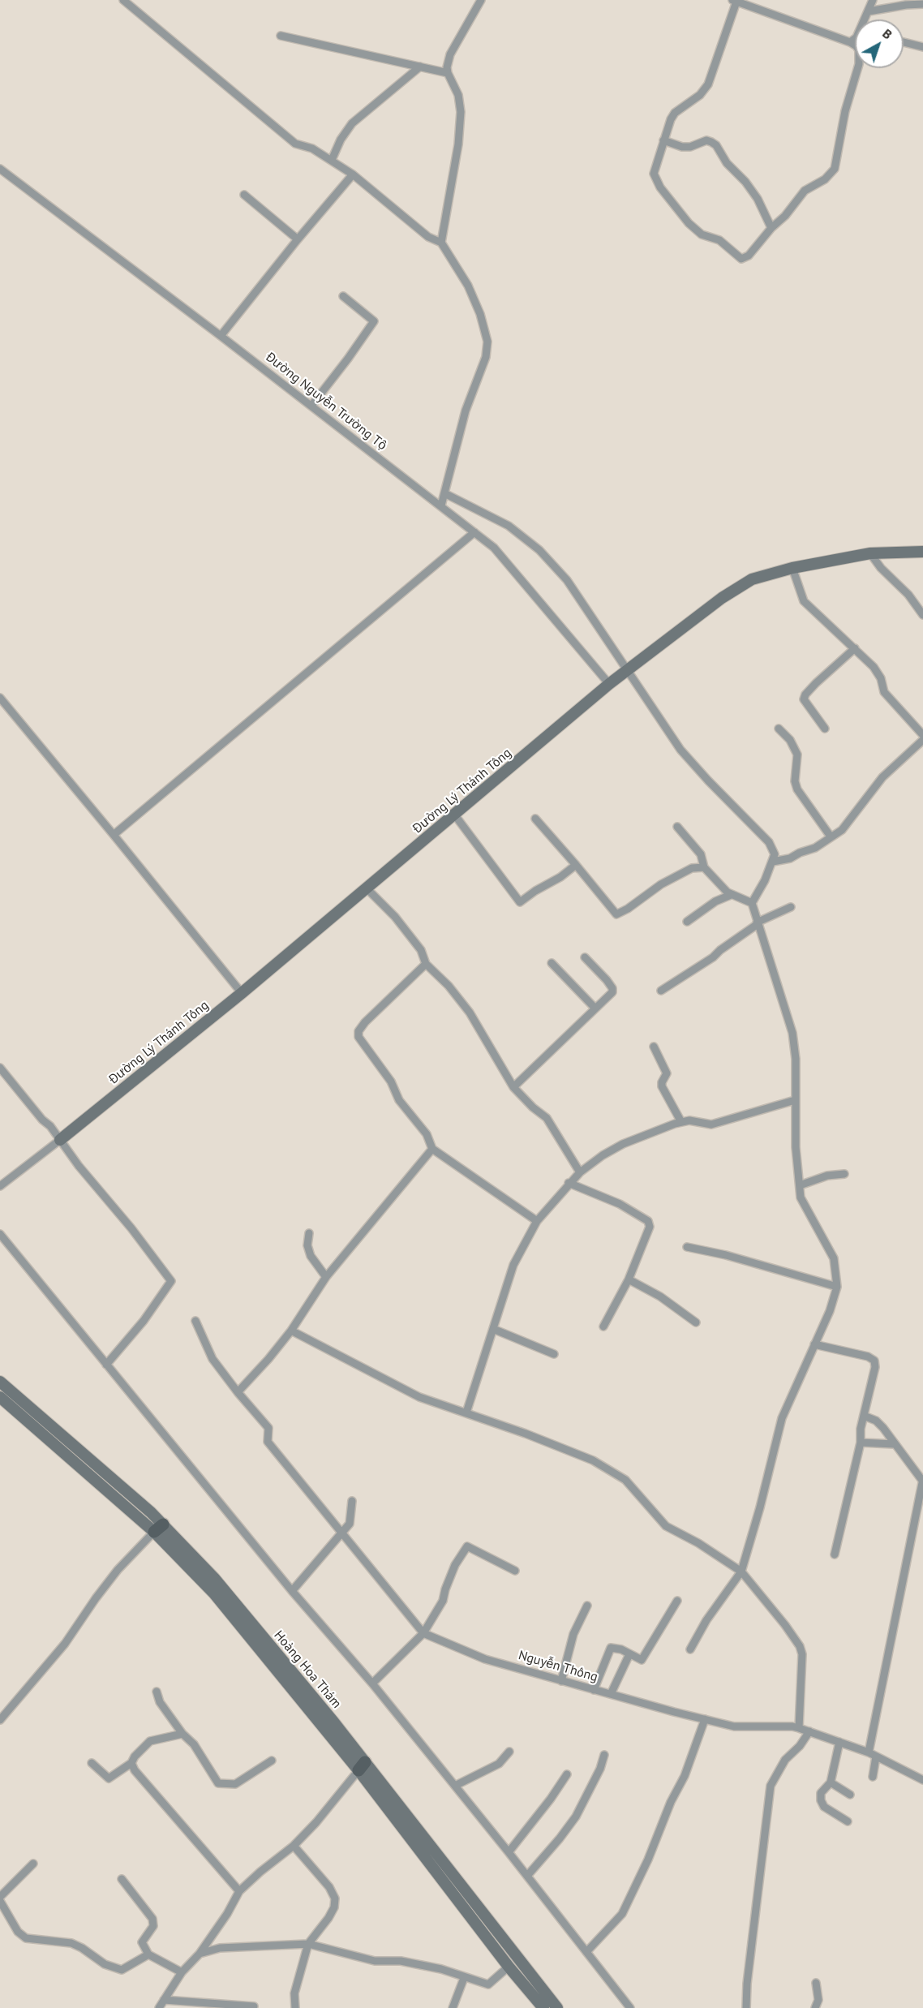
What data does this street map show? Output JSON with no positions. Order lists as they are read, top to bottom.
{
  "streets": {
    "main road": ["Đường Lý Thánh Tông", "Hoàng Hoa Thám"],
    "street": ["Đường Nguyễn Trường Tộ", "Nguyễn Thông"]
  },
  "crossings": [
    ["Đường Nguyễn Trường Tộ", "Đường Lý Thánh Tông"]
  ],
  "north": "top right"
}
